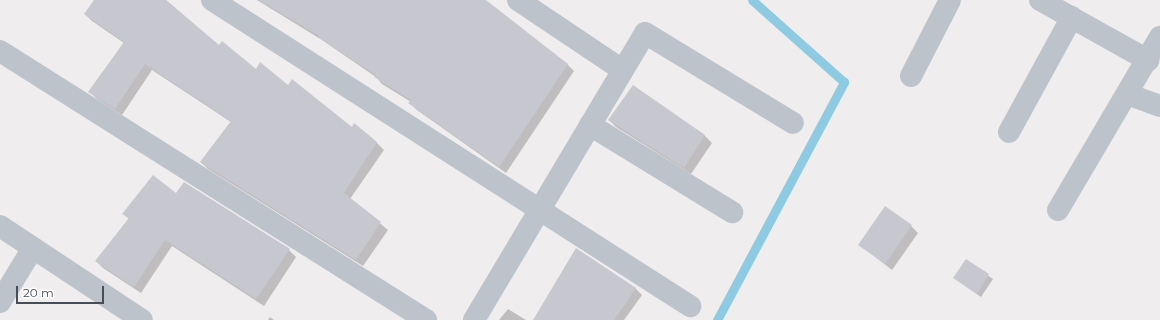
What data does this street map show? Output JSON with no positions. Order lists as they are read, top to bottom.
{
  "scale_bar": "20 m"
}
